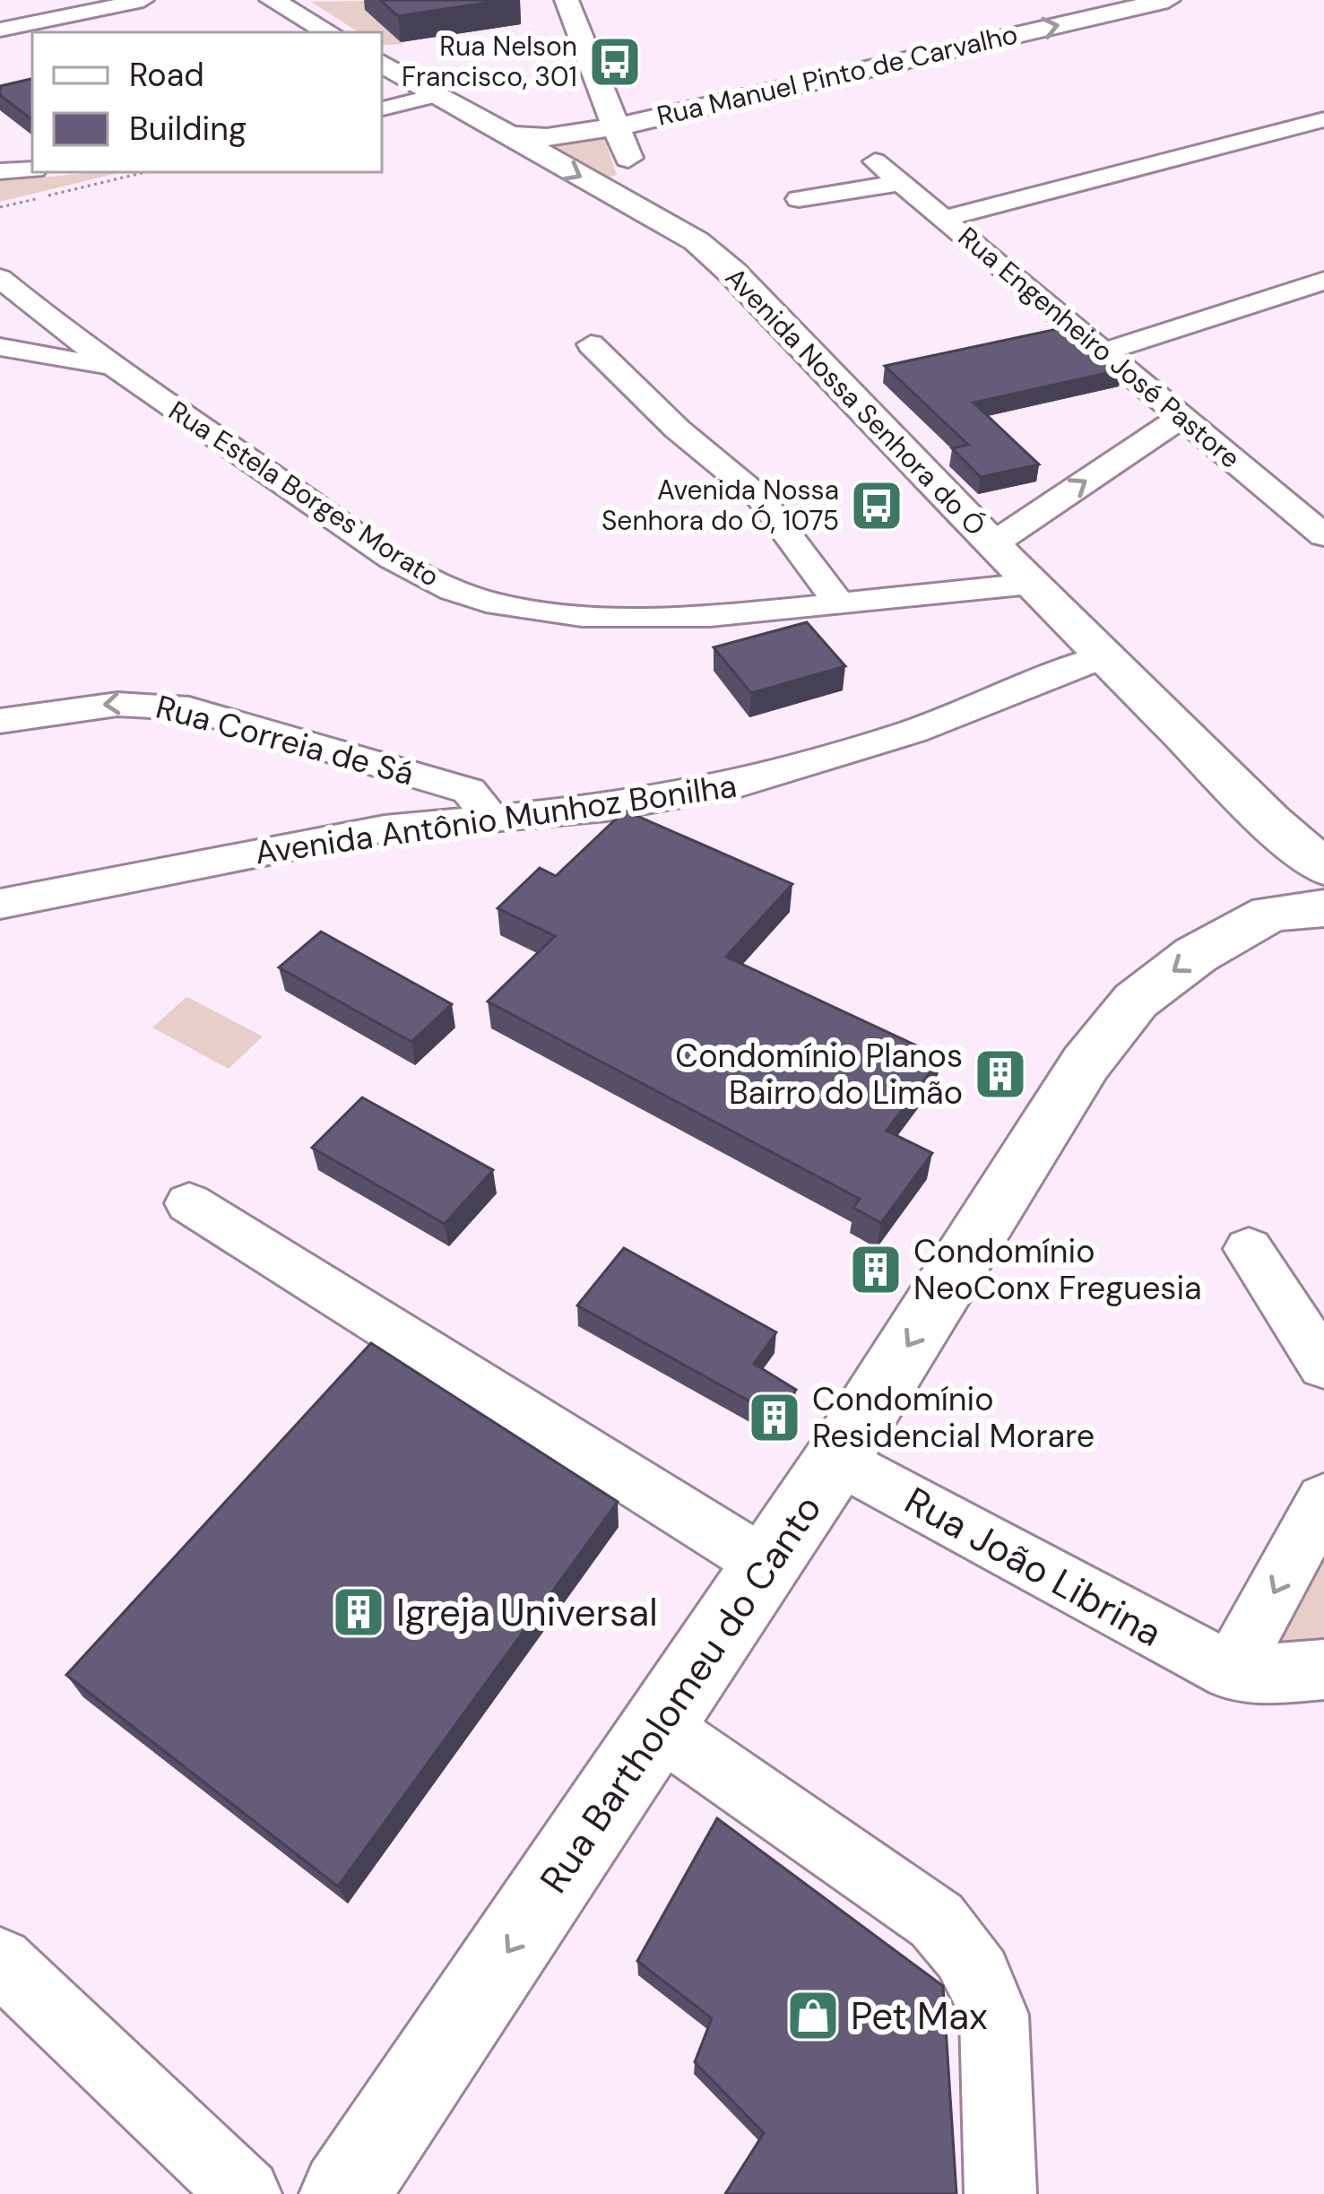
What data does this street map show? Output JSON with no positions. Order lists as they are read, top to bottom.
{
  "streets": {
    "main road": ["Rua Manuel Pinto de Carvalho", "Avenida Nossa Senhora do Ó", "Rua Bartholomeu do Canto"],
    "street": [
      "Rua Engenheiro José Pastore",
      "Rua Estela Borges Morato",
      "Rua Correia de Sá",
      "Avenida Antônio Munhoz Bonilha",
      "Rua João Librina"
    ]
  },
  "crossings": [
    ["Rua Manuel Pinto de Carvalho", "Avenida Nossa Senhora do Ó"],
    ["Avenida Nossa Senhora do Ó", "Rua Estela Borges Morato"],
    ["Avenida Nossa Senhora do Ó", "Avenida Antônio Munhoz Bonilha"],
    ["Rua Correia de Sá", "Avenida Antônio Munhoz Bonilha"],
    ["Rua João Librina", "Rua Bartholomeu do Canto"]
  ],
  "one_way": ["Rua Manuel Pinto de Carvalho", "Rua Bartholomeu do Canto"],
  "places": {
    "bus stop": ["Rua Nelson Francisco, 301", "Avenida Nossa Senhora do Ó, 1075"],
    "building": [
      "Condomínio Planos Bairro do Limão",
      "Condomínio NeoConx Freguesia",
      "Condomínio Residencial Morare",
      "Igreja Universal"
    ],
    "shop": ["Pet Max"]
  },
  "legend": ["Road", "Building"]
}
